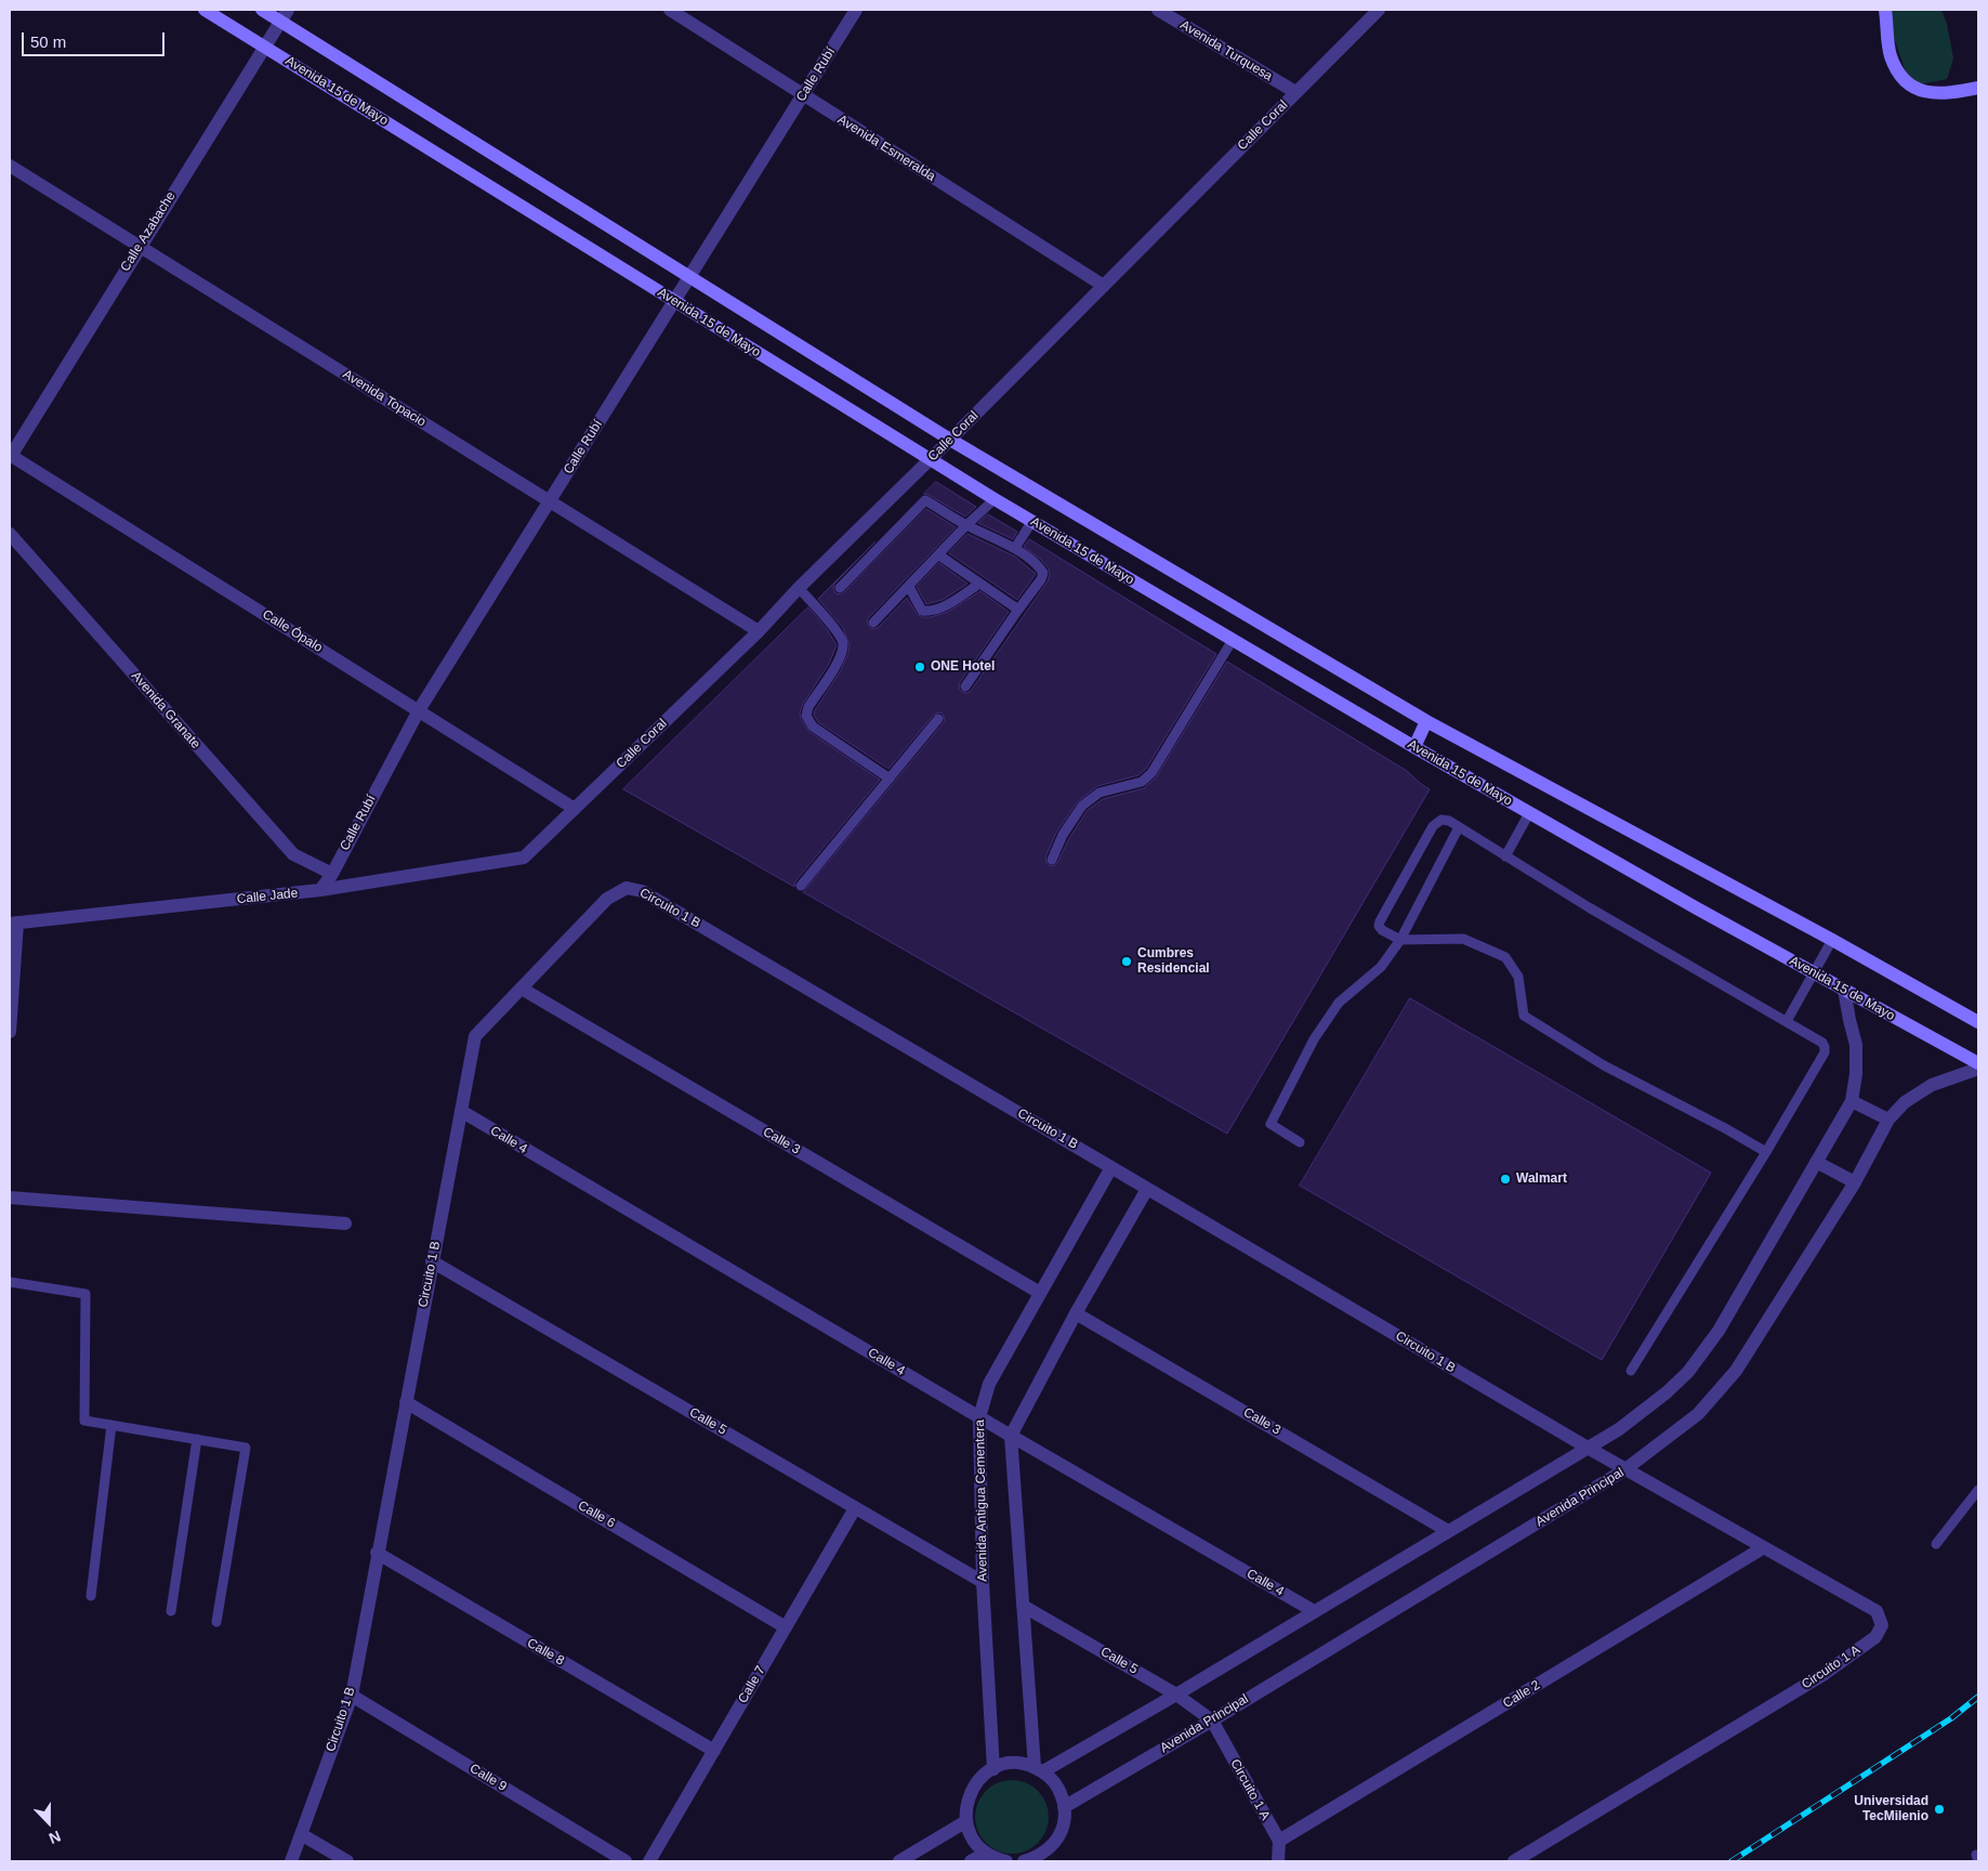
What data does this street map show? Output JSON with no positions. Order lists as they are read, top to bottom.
{
  "streets": {
    "main road": ["Avenida 15 de Mayo"],
    "street": [
      "Avenida Turquesa",
      "Calle Rubí",
      "Calle Coral",
      "Avenida Esmeralda",
      "Calle Azabache",
      "Avenida Topacio",
      "Calle Ópalo",
      "Avenida Granate",
      "Calle Jade",
      "Circuito 1 B",
      "Calle 4",
      "Calle 3",
      "Calle 5",
      "Avenida Principal",
      "Avenida Antigua Cementera",
      "Calle 6",
      "Calle 8",
      "Circuito 1 A",
      "Calle 7",
      "Calle 2",
      "Calle 9"
    ]
  },
  "crossings": [
    ["Avenida Turquesa", "Calle Coral"],
    ["Calle Rubí", "Avenida 15 de Mayo"],
    ["Calle Rubí", "Avenida Esmeralda"],
    ["Calle Rubí", "Avenida Topacio"],
    ["Calle Rubí", "Calle Ópalo"],
    ["Calle Rubí", "Avenida Granate"],
    ["Calle Rubí", "Calle Jade"],
    ["Avenida 15 de Mayo", "Calle Coral"],
    ["Avenida 15 de Mayo", "Calle Azabache"],
    ["Calle Coral", "Avenida Esmeralda"],
    ["Calle Coral", "Avenida Topacio"],
    ["Calle Coral", "Calle Ópalo"],
    ["Calle Coral", "Calle Jade"],
    ["Calle Azabache", "Avenida Topacio"],
    ["Calle Azabache", "Calle Ópalo"],
    ["Circuito 1 B", "Calle 4"],
    ["Circuito 1 B", "Calle 3"],
    ["Circuito 1 B", "Calle 5"],
    ["Circuito 1 B", "Avenida Principal"],
    ["Circuito 1 B", "Avenida Antigua Cementera"],
    ["Circuito 1 B", "Calle 6"],
    ["Circuito 1 B", "Calle 8"],
    ["Circuito 1 B", "Circuito 1 A"],
    ["Circuito 1 B", "Calle 9"],
    ["Calle 4", "Avenida Antigua Cementera"],
    ["Calle 3", "Avenida Antigua Cementera"],
    ["Calle 5", "Avenida Principal"],
    ["Calle 5", "Avenida Antigua Cementera"],
    ["Calle 5", "Circuito 1 A"],
    ["Calle 5", "Calle 7"],
    ["Avenida Principal", "Circuito 1 A"],
    ["Calle 6", "Calle 7"],
    ["Calle 8", "Calle 7"],
    ["Circuito 1 A", "Calle 2"]
  ],
  "places": [
    "ONE Hotel",
    "Cumbres Residencial",
    "Walmart",
    "Universidad TecMilenio"
  ],
  "scale_bar": "50 m",
  "north": "bottom"
}
